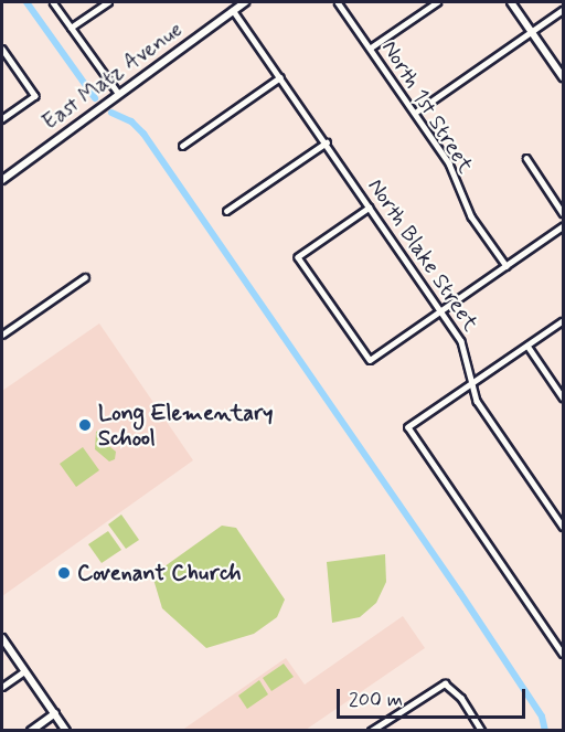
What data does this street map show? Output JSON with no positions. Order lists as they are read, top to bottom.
{
  "streets": {
    "street": ["East Matz Avenue", "North 1st Street", "North Blake Street"]
  },
  "crossings": [
    ["East Matz Avenue", "North Blake Street"]
  ],
  "places": ["Long Elementary School", "Covenant Church"],
  "scale_bar": "200 m"
}
